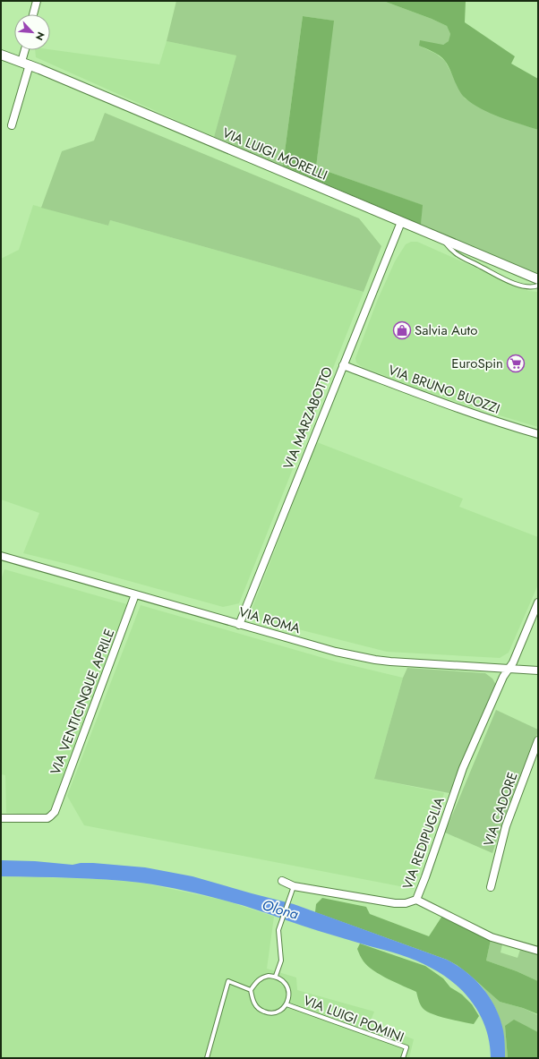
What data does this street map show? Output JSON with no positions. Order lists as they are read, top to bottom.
{
  "streets": {
    "street": [
      "VIA LUIGI MORELLI",
      "VIA BRUNO BUOZZI",
      "VIA MARZABOTTO",
      "VIA ROMA",
      "VIA VENTICINQUE APRILE",
      "VIA CADORE",
      "VIA REDIPUGLIA"
    ],
    "lane": ["VIA LUIGI POMINI"]
  },
  "crossings": [
    ["VIA LUIGI MORELLI", "VIA MARZABOTTO"],
    ["VIA BRUNO BUOZZI", "VIA MARZABOTTO"],
    ["VIA MARZABOTTO", "VIA ROMA"],
    ["VIA ROMA", "VIA VENTICINQUE APRILE"],
    ["VIA ROMA", "VIA REDIPUGLIA"]
  ],
  "water": ["Olona"],
  "places": {
    "shop": ["Salvia Auto"],
    "supermarket": ["EuroSpin"]
  },
  "north": "bottom right"
}
